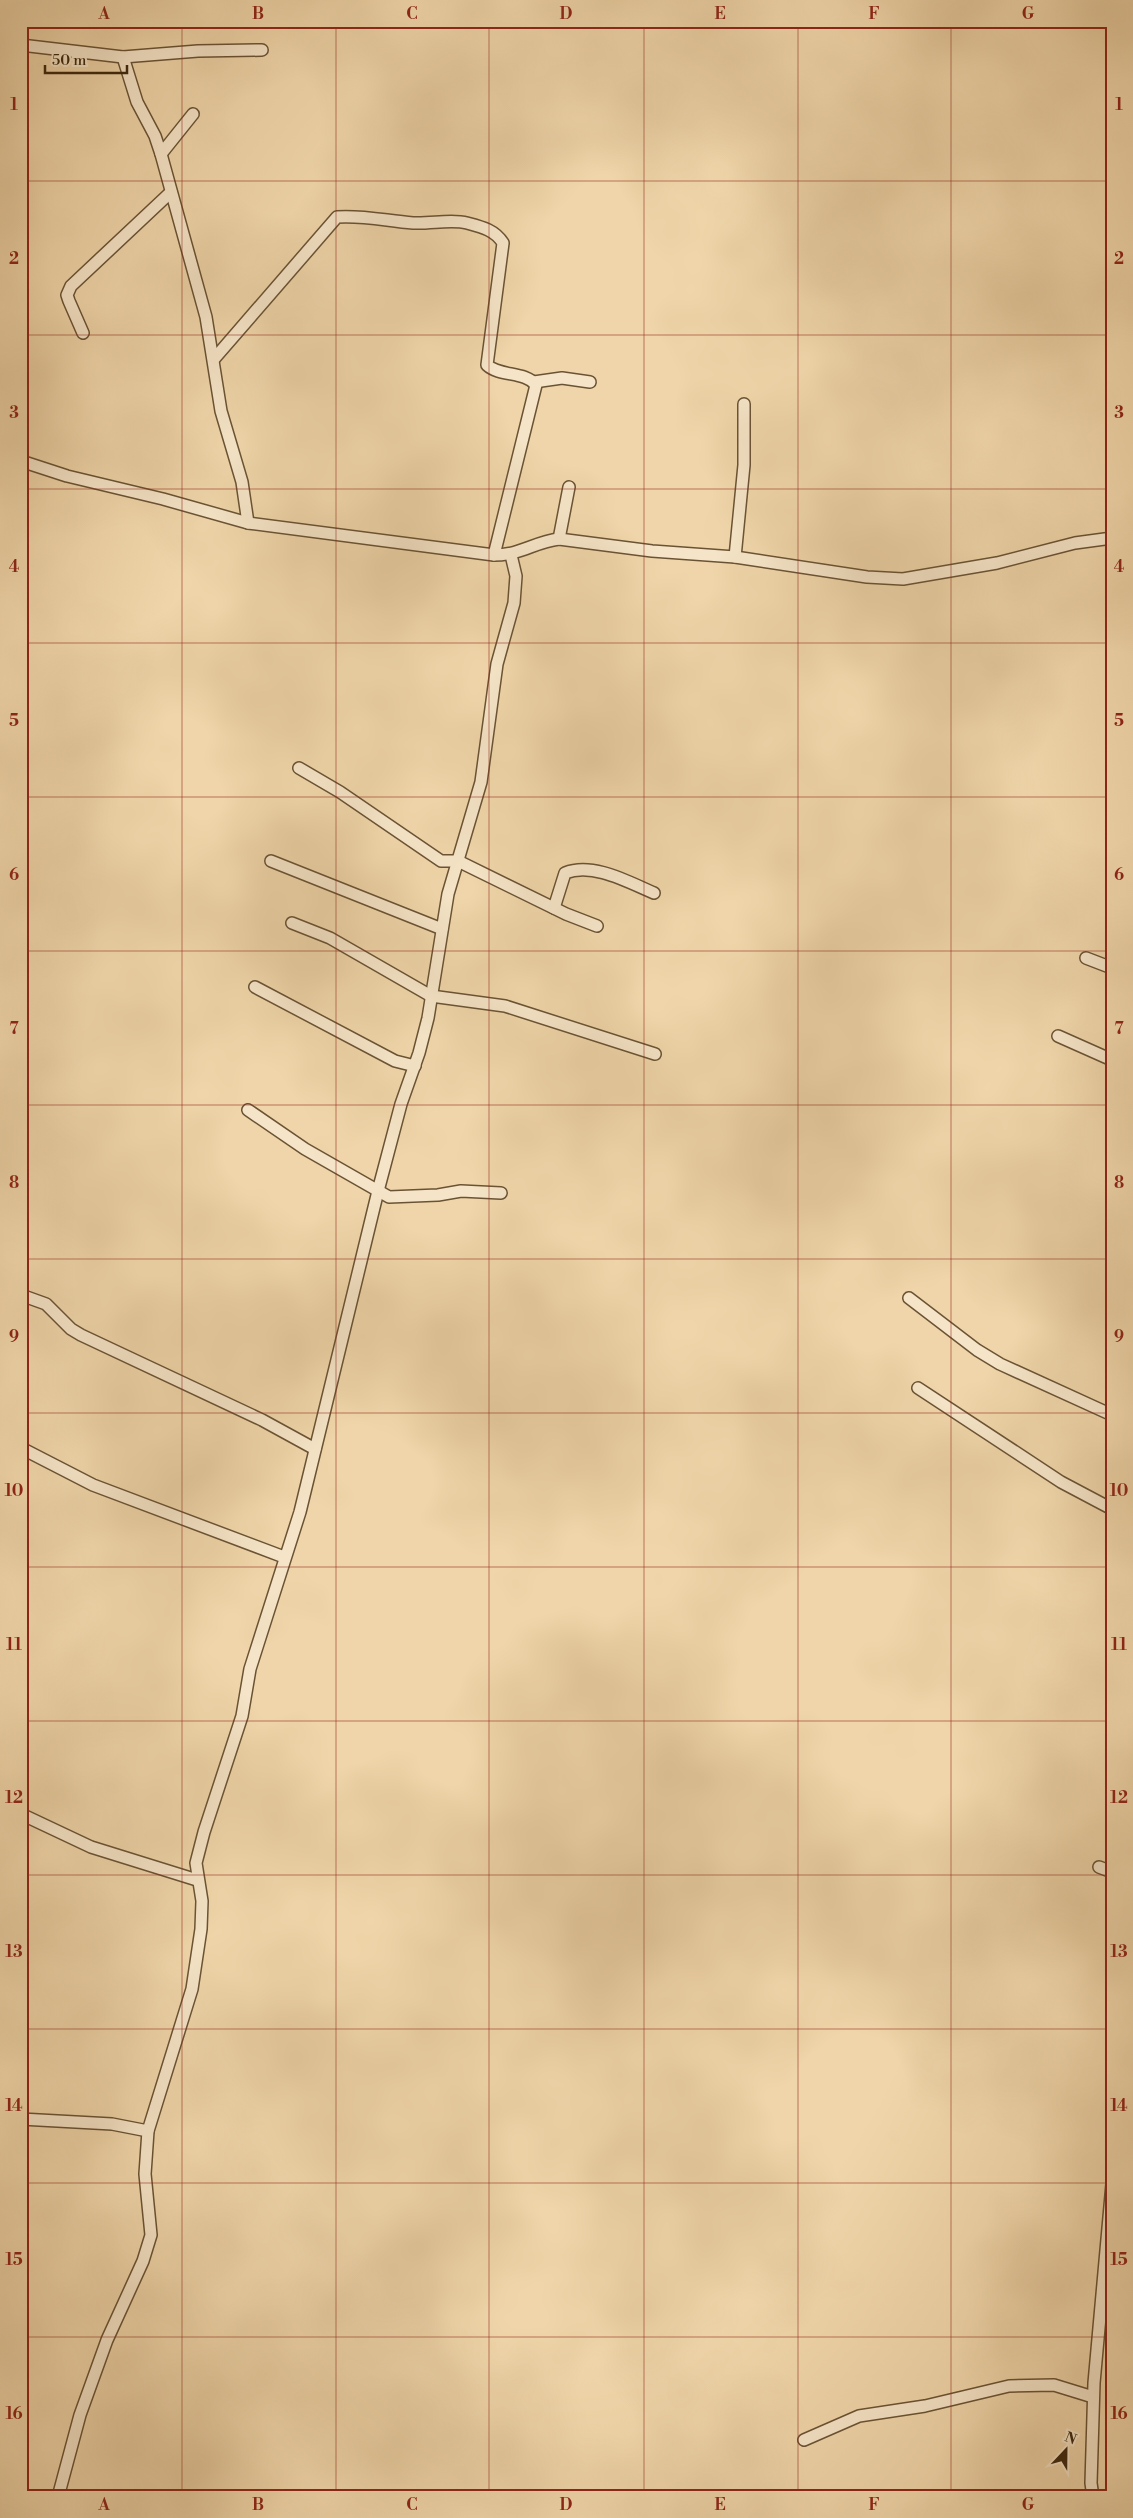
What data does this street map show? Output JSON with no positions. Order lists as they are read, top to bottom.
{
  "scale_bar": "50 m",
  "north": "top",
  "grid": {
    "columns": [
      "A",
      "B",
      "C",
      "D",
      "E",
      "F",
      "G"
    ],
    "rows": [
      "1",
      "2",
      "3",
      "4",
      "5",
      "6",
      "7",
      "8",
      "9",
      "10",
      "11",
      "12",
      "13",
      "14",
      "15",
      "16"
    ]
  }
}
